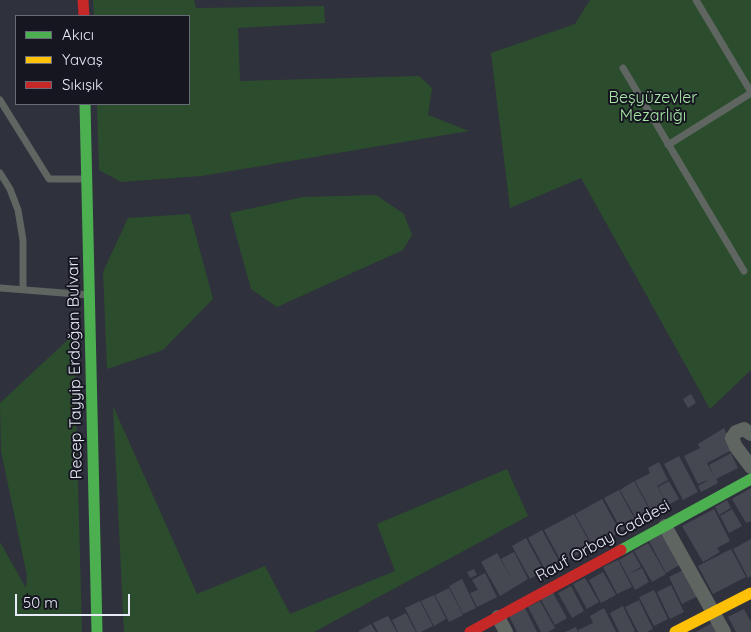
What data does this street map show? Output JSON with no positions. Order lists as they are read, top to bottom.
{
  "streets": {
    "street": ["Recep Tayyip Erdoğan Bulvarı", "Rauf Orbay Caddesi"]
  },
  "parks": ["Beşyüzevler Mezarlığı"],
  "legend": ["Akıcı", "Yavaş", "Sıkışık"],
  "scale_bar": "50 m"
}
